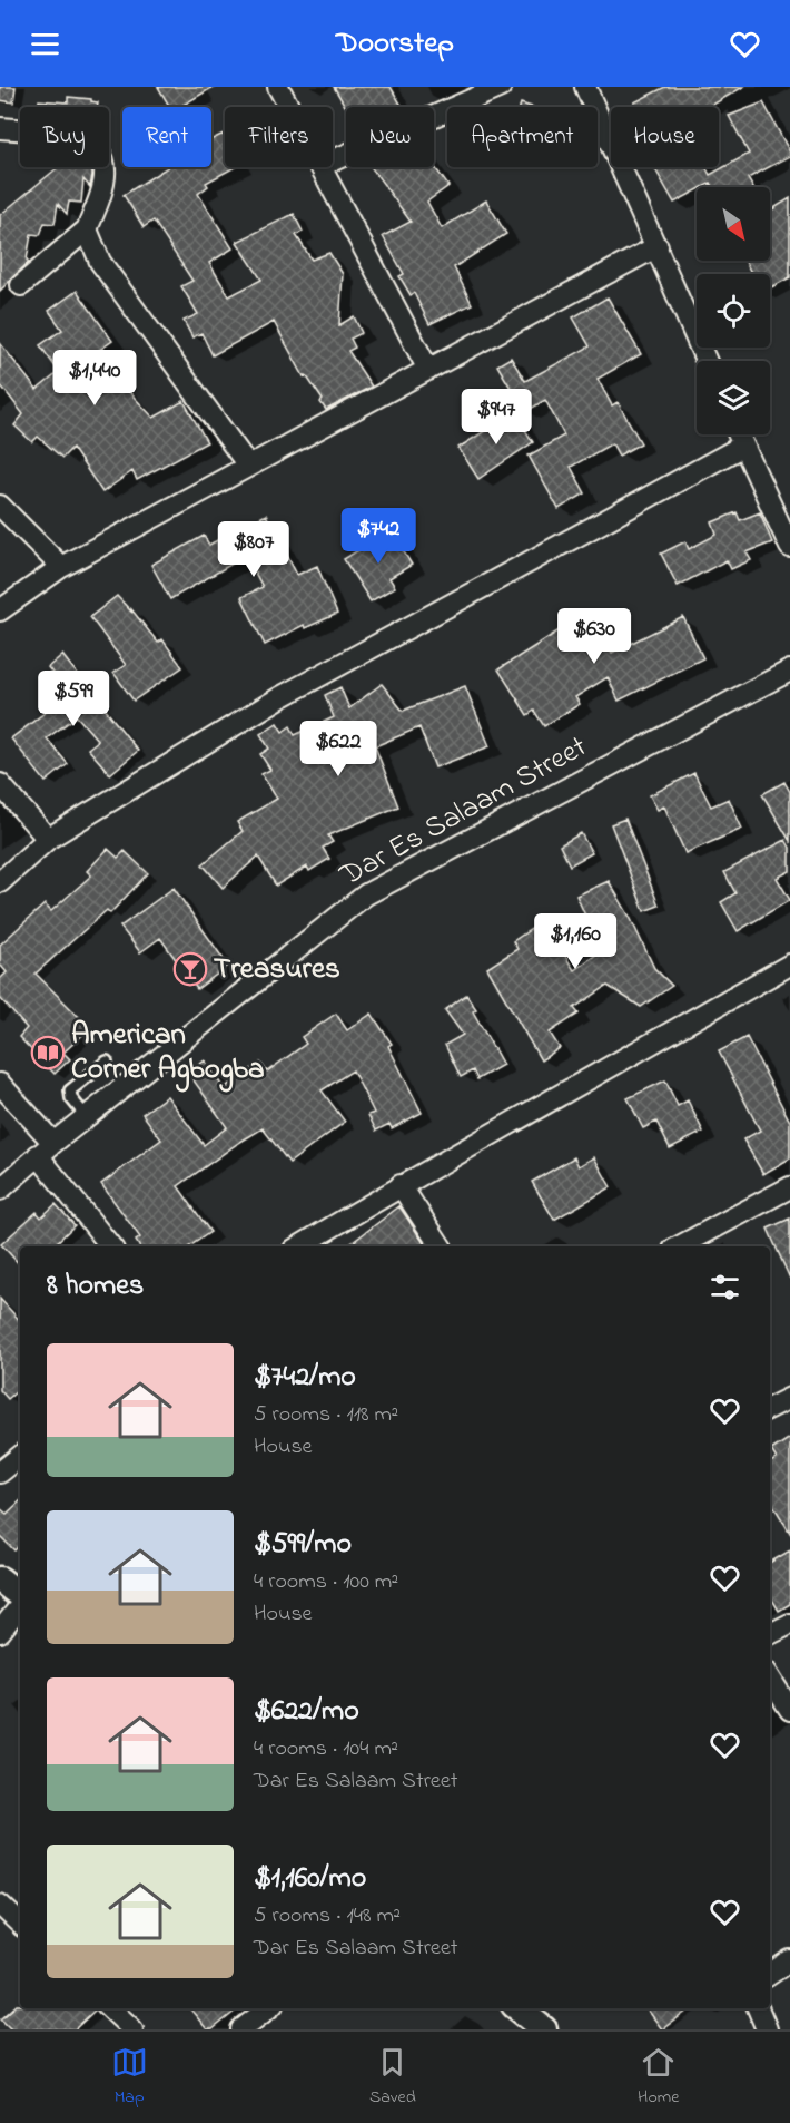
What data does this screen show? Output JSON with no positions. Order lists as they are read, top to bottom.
{
  "streets": {
    "street": ["Dar Es Salaam Street"]
  },
  "places": {
    "bar": ["Treasures"],
    "library": ["American Corner Agbogba"]
  },
  "north": "bottom right",
  "page": {
    "header": "Doorstep",
    "chip": [
      "Buy",
      "Rent",
      "Filters",
      "New",
      "Apartment",
      "House"
    ],
    "price": [
      "$1,440",
      "$947",
      "$742",
      "$807",
      "$630",
      "$599",
      "$622",
      "$1,160"
    ],
    "heading": "8 homes",
    "list": [
      {
        "name": "$742/mo",
        "note": "5 rooms · 118 m² · House"
      },
      {
        "name": "$599/mo",
        "note": "4 rooms · 100 m² · House"
      },
      {
        "name": "$622/mo",
        "note": "4 rooms · 104 m² · Dar Es Salaam Street"
      },
      {
        "name": "$1,160/mo",
        "note": "5 rooms · 148 m² · Dar Es Salaam Street"
      }
    ],
    "tabs": ["Map", "Saved", "Home"]
  }
}
